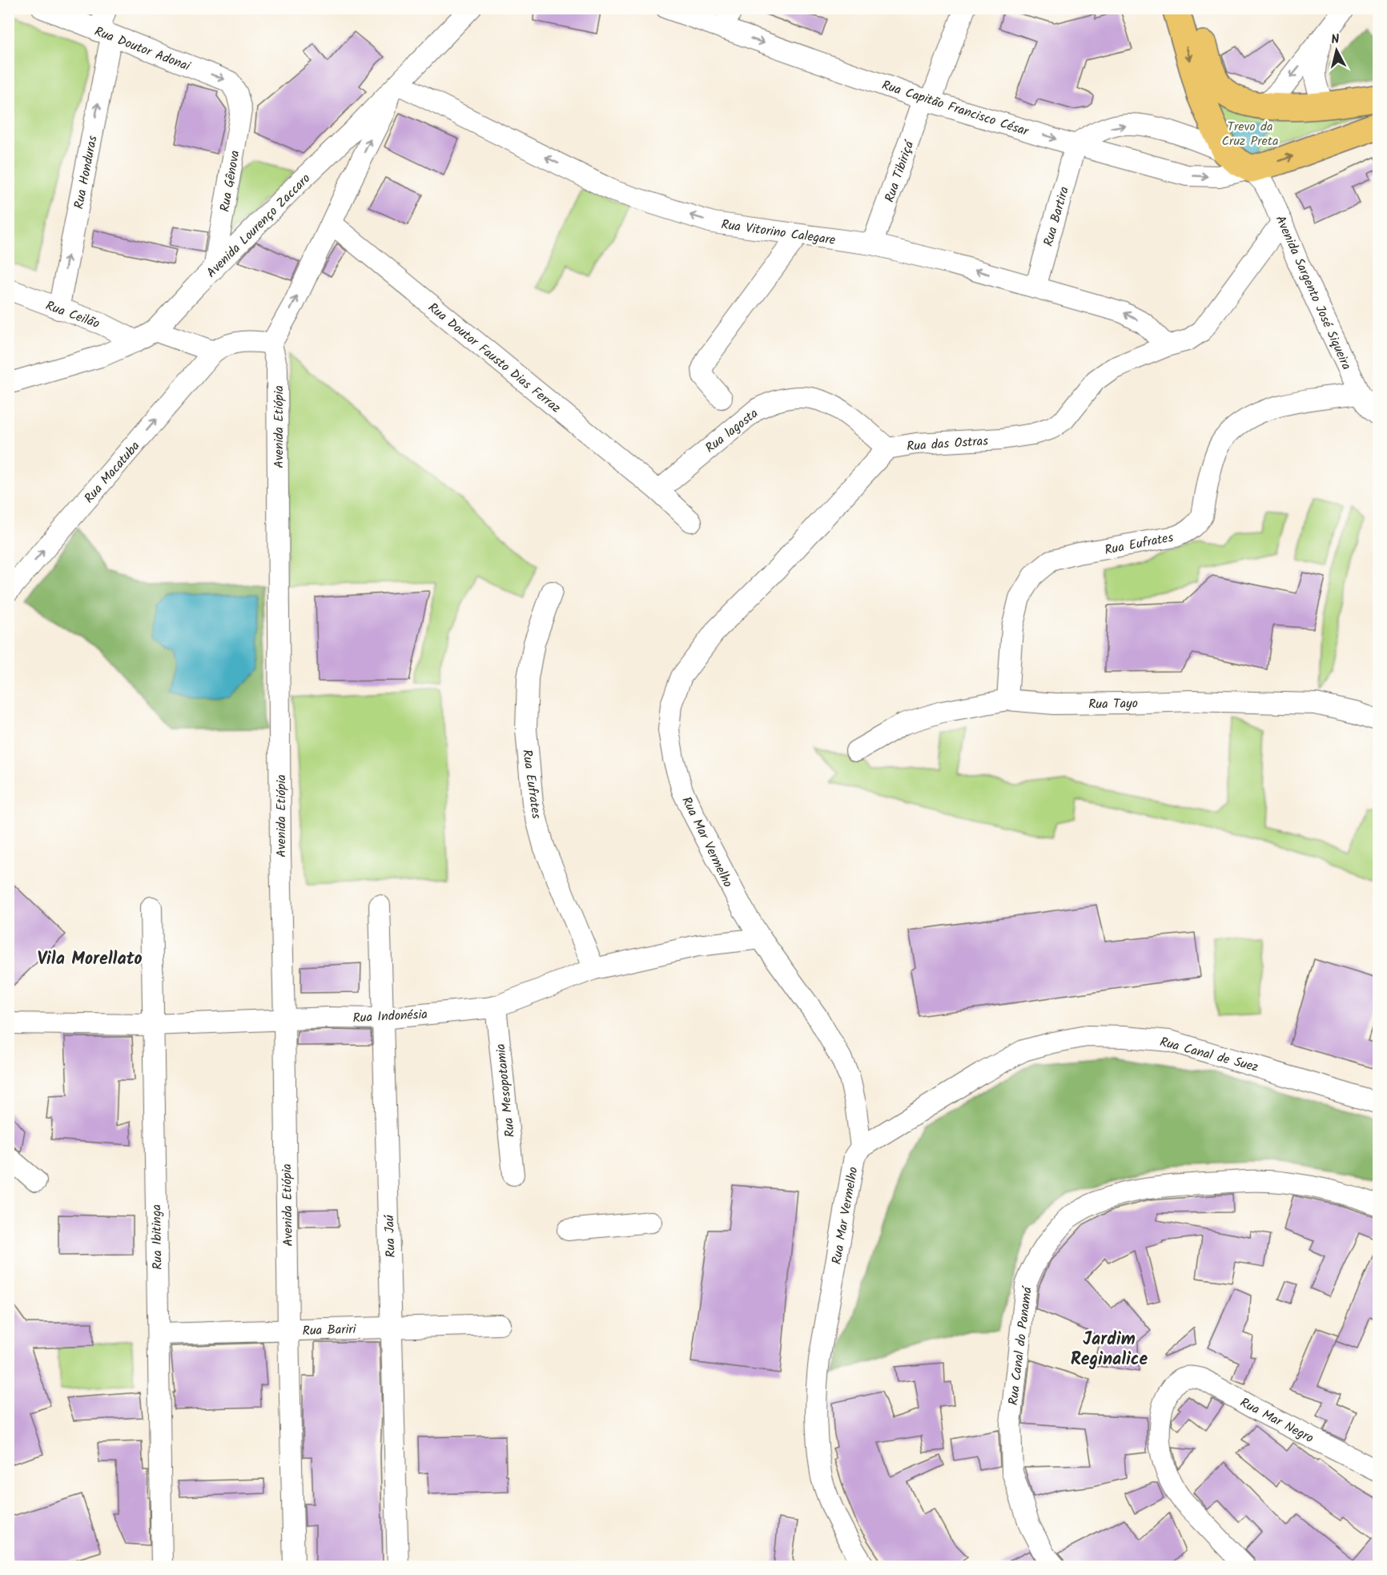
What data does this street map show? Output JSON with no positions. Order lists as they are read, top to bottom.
{
  "streets": {
    "street": [
      "Rua Doutor Adonai",
      "Rua Capitão Francisco César",
      "Rua Tibiriçá",
      "Rua Honduras",
      "Rua Gênova",
      "Rua Bartira",
      "Avenida Lourenço Zaccaro",
      "Rua Vitorino Calegare",
      "Avenida Sargento José Siqueira",
      "Rua Ceilão",
      "Rua Doutor Fausto Dias Ferraz",
      "Avenida Etiópia",
      "Rua lagosta",
      "Rua das Ostras",
      "Rua Macatuba",
      "Rua Eufrates",
      "Rua Tayo",
      "Rua Mar Vermelho",
      "Rua Indonésia",
      "Rua Canal de Suez",
      "Rua Mesopotamia",
      "Rua Jaú",
      "Rua Ibitinga",
      "Rua Bariri",
      "Rua Canal do Panamá",
      "Rua Mar Negro"
    ]
  },
  "crossings": [
    ["Rua Doutor Adonai", "Rua Honduras"],
    ["Rua Doutor Adonai", "Rua Gênova"],
    ["Rua Capitão Francisco César", "Rua Tibiriçá"],
    ["Rua Capitão Francisco César", "Rua Bartira"],
    ["Rua Capitão Francisco César", "Avenida Sargento José Siqueira"],
    ["Rua Tibiriçá", "Rua Vitorino Calegare"],
    ["Rua Honduras", "Rua Ceilão"],
    ["Rua Gênova", "Avenida Lourenço Zaccaro"],
    ["Rua Bartira", "Rua Vitorino Calegare"],
    ["Avenida Lourenço Zaccaro", "Rua Vitorino Calegare"],
    ["Avenida Lourenço Zaccaro", "Rua Ceilão"],
    ["Rua Vitorino Calegare", "Rua das Ostras"],
    ["Avenida Sargento José Siqueira", "Rua das Ostras"],
    ["Avenida Sargento José Siqueira", "Rua Eufrates"],
    ["Rua Doutor Fausto Dias Ferraz", "Rua lagosta"],
    ["Avenida Etiópia", "Rua Indonésia"],
    ["Avenida Etiópia", "Rua Bariri"],
    ["Rua lagosta", "Rua das Ostras"],
    ["Rua das Ostras", "Rua Mar Vermelho"],
    ["Rua Eufrates", "Rua Tayo"],
    ["Rua Eufrates", "Rua Indonésia"],
    ["Rua Mar Vermelho", "Rua Indonésia"],
    ["Rua Mar Vermelho", "Rua Canal de Suez"],
    ["Rua Indonésia", "Rua Mesopotamia"],
    ["Rua Indonésia", "Rua Jaú"],
    ["Rua Indonésia", "Rua Ibitinga"],
    ["Rua Jaú", "Rua Bariri"],
    ["Rua Ibitinga", "Rua Bariri"]
  ],
  "one_way": [
    "Rua Doutor Adonai",
    "Rua Capitão Francisco César",
    "Rua Honduras",
    "Rua Vitorino Calegare",
    "Rua Macatuba"
  ],
  "districts": ["Vila Morellato", "Jardim Reginalice"],
  "parks": ["Trevo da Cruz Preta"],
  "north": "top"
}
